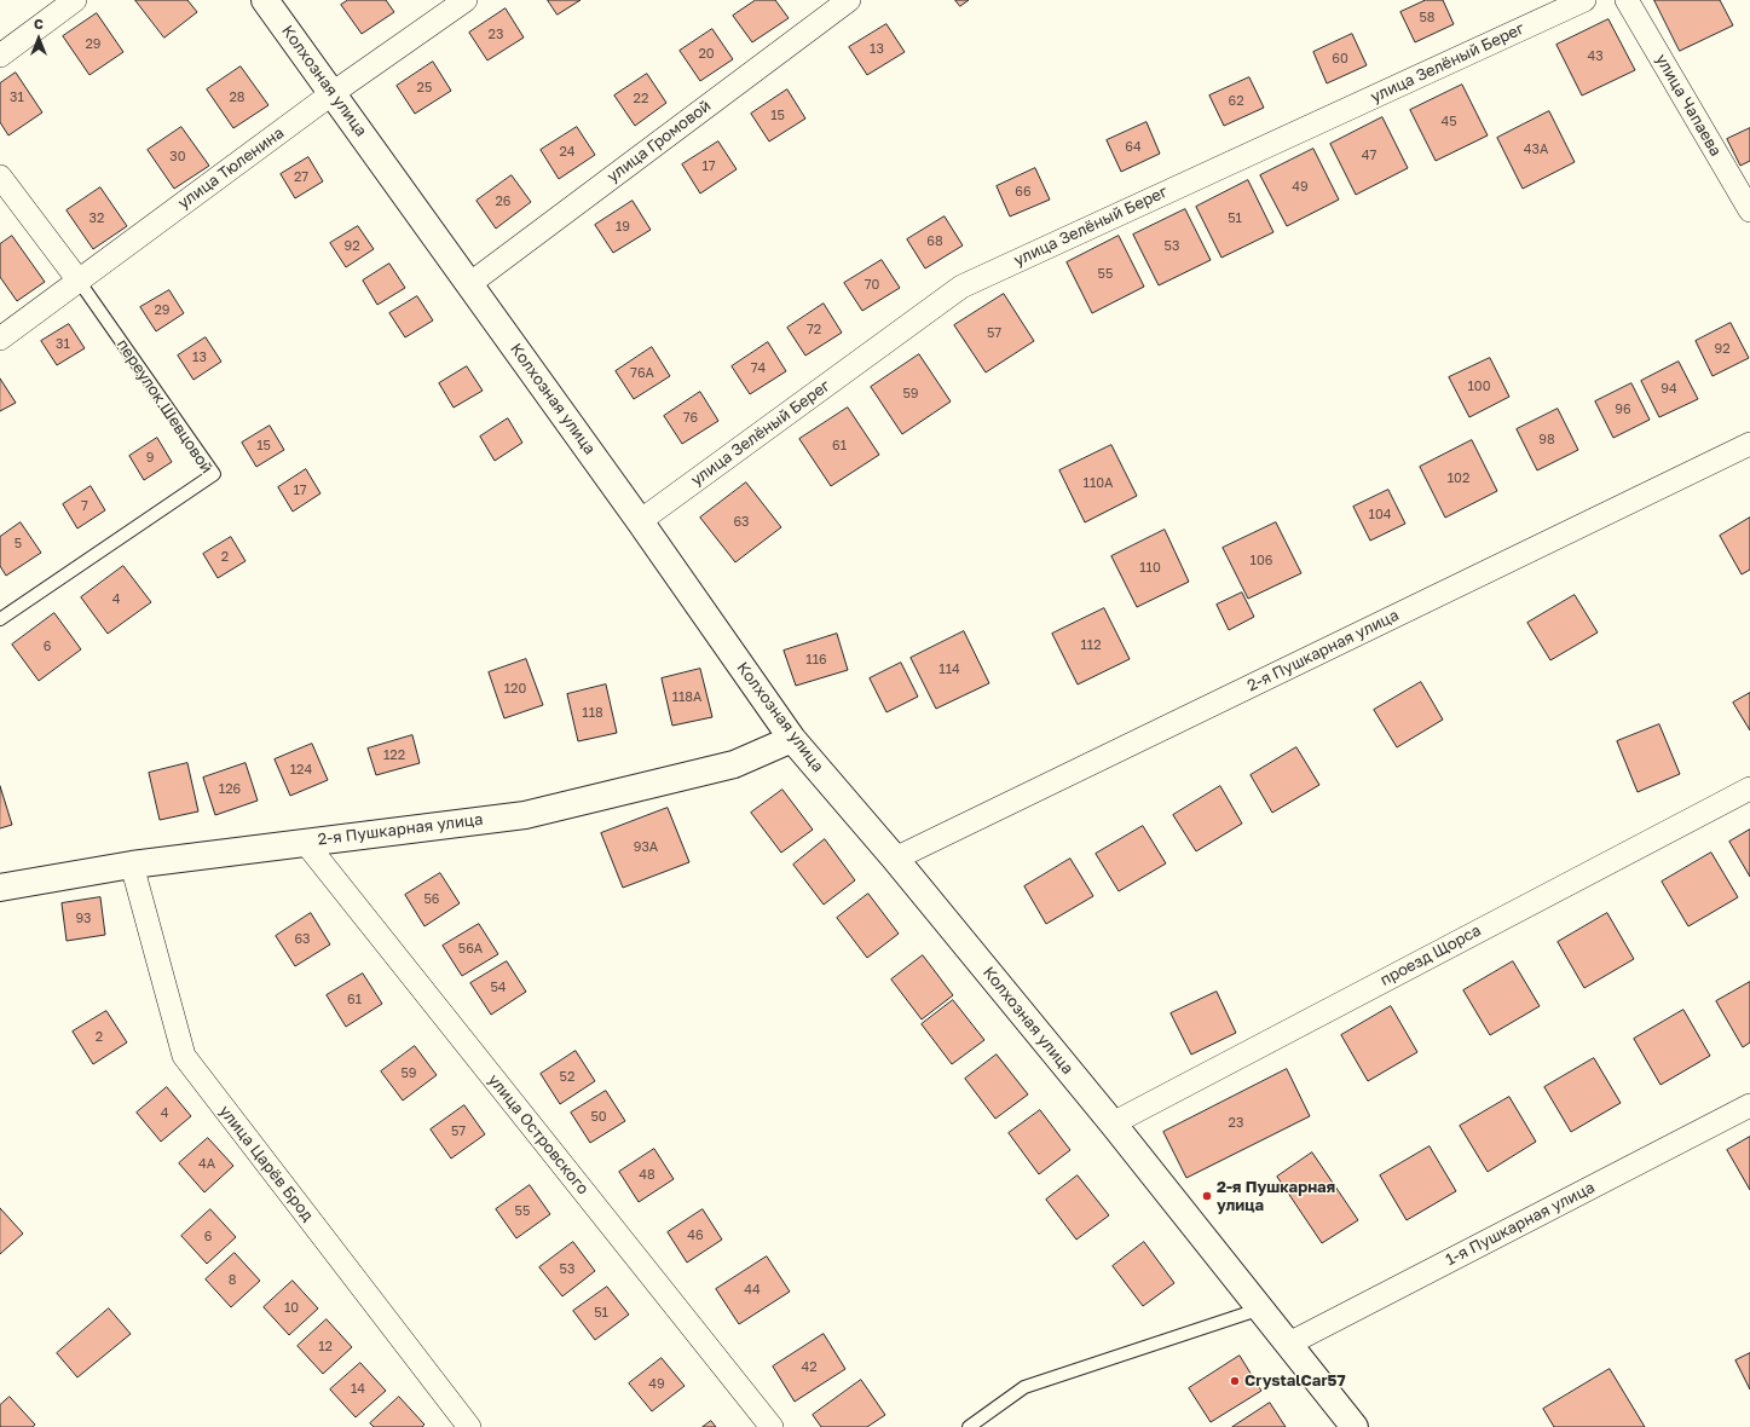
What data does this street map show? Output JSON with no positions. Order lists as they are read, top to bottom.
{
  "streets": {
    "main road": ["Колхозная улица", "2-я Пушкарная улица"],
    "street": [
      "улица Зелёный Берег",
      "улица Чапаева",
      "улица Громовой",
      "улица Тюленина",
      "переулок Шевцовой",
      "проезд Щорса",
      "улица Островского",
      "улица Царёв Брод",
      "1-я Пушкарная улица"
    ]
  },
  "crossings": [
    ["улица Зелёный Берег", "Колхозная улица"],
    ["Колхозная улица", "улица Громовой"],
    ["Колхозная улица", "улица Тюленина"],
    ["Колхозная улица", "2-я Пушкарная улица"],
    ["Колхозная улица", "проезд Щорса"],
    ["Колхозная улица", "1-я Пушкарная улица"],
    ["улица Тюленина", "переулок Шевцовой"],
    ["2-я Пушкарная улица", "улица Островского"],
    ["2-я Пушкарная улица", "улица Царёв Брод"]
  ],
  "places": ["2-я Пушкарная улица", "CrystalCar57"],
  "house_numbers": [
    "58",
    "23",
    "29",
    "13",
    "20",
    "43",
    "60",
    "25",
    "31",
    "28",
    "22",
    "62",
    "15",
    "45",
    "64",
    "43А",
    "24",
    "47",
    "30",
    "17",
    "27",
    "49",
    "66",
    "26",
    "32",
    "51",
    "19",
    "68",
    "92",
    "53",
    "55",
    "70",
    "29",
    "72",
    "57",
    "31",
    "92",
    "13",
    "74",
    "76А",
    "100",
    "94",
    "59",
    "96",
    "76",
    "98",
    "15",
    "61",
    "9",
    "102",
    "110А",
    "17",
    "7",
    "104",
    "63",
    "5",
    "2",
    "106",
    "110",
    "4",
    "112",
    "6",
    "116",
    "114",
    "120",
    "118А",
    "118",
    "122",
    "124",
    "126",
    "93А",
    "56",
    "93",
    "63",
    "56А",
    "54",
    "61",
    "2",
    "59",
    "52",
    "4",
    "50",
    "23",
    "57",
    "4А",
    "48",
    "55",
    "46",
    "6",
    "53",
    "8",
    "44",
    "10",
    "51",
    "12",
    "42",
    "49",
    "14"
  ],
  "north": "top"
}
